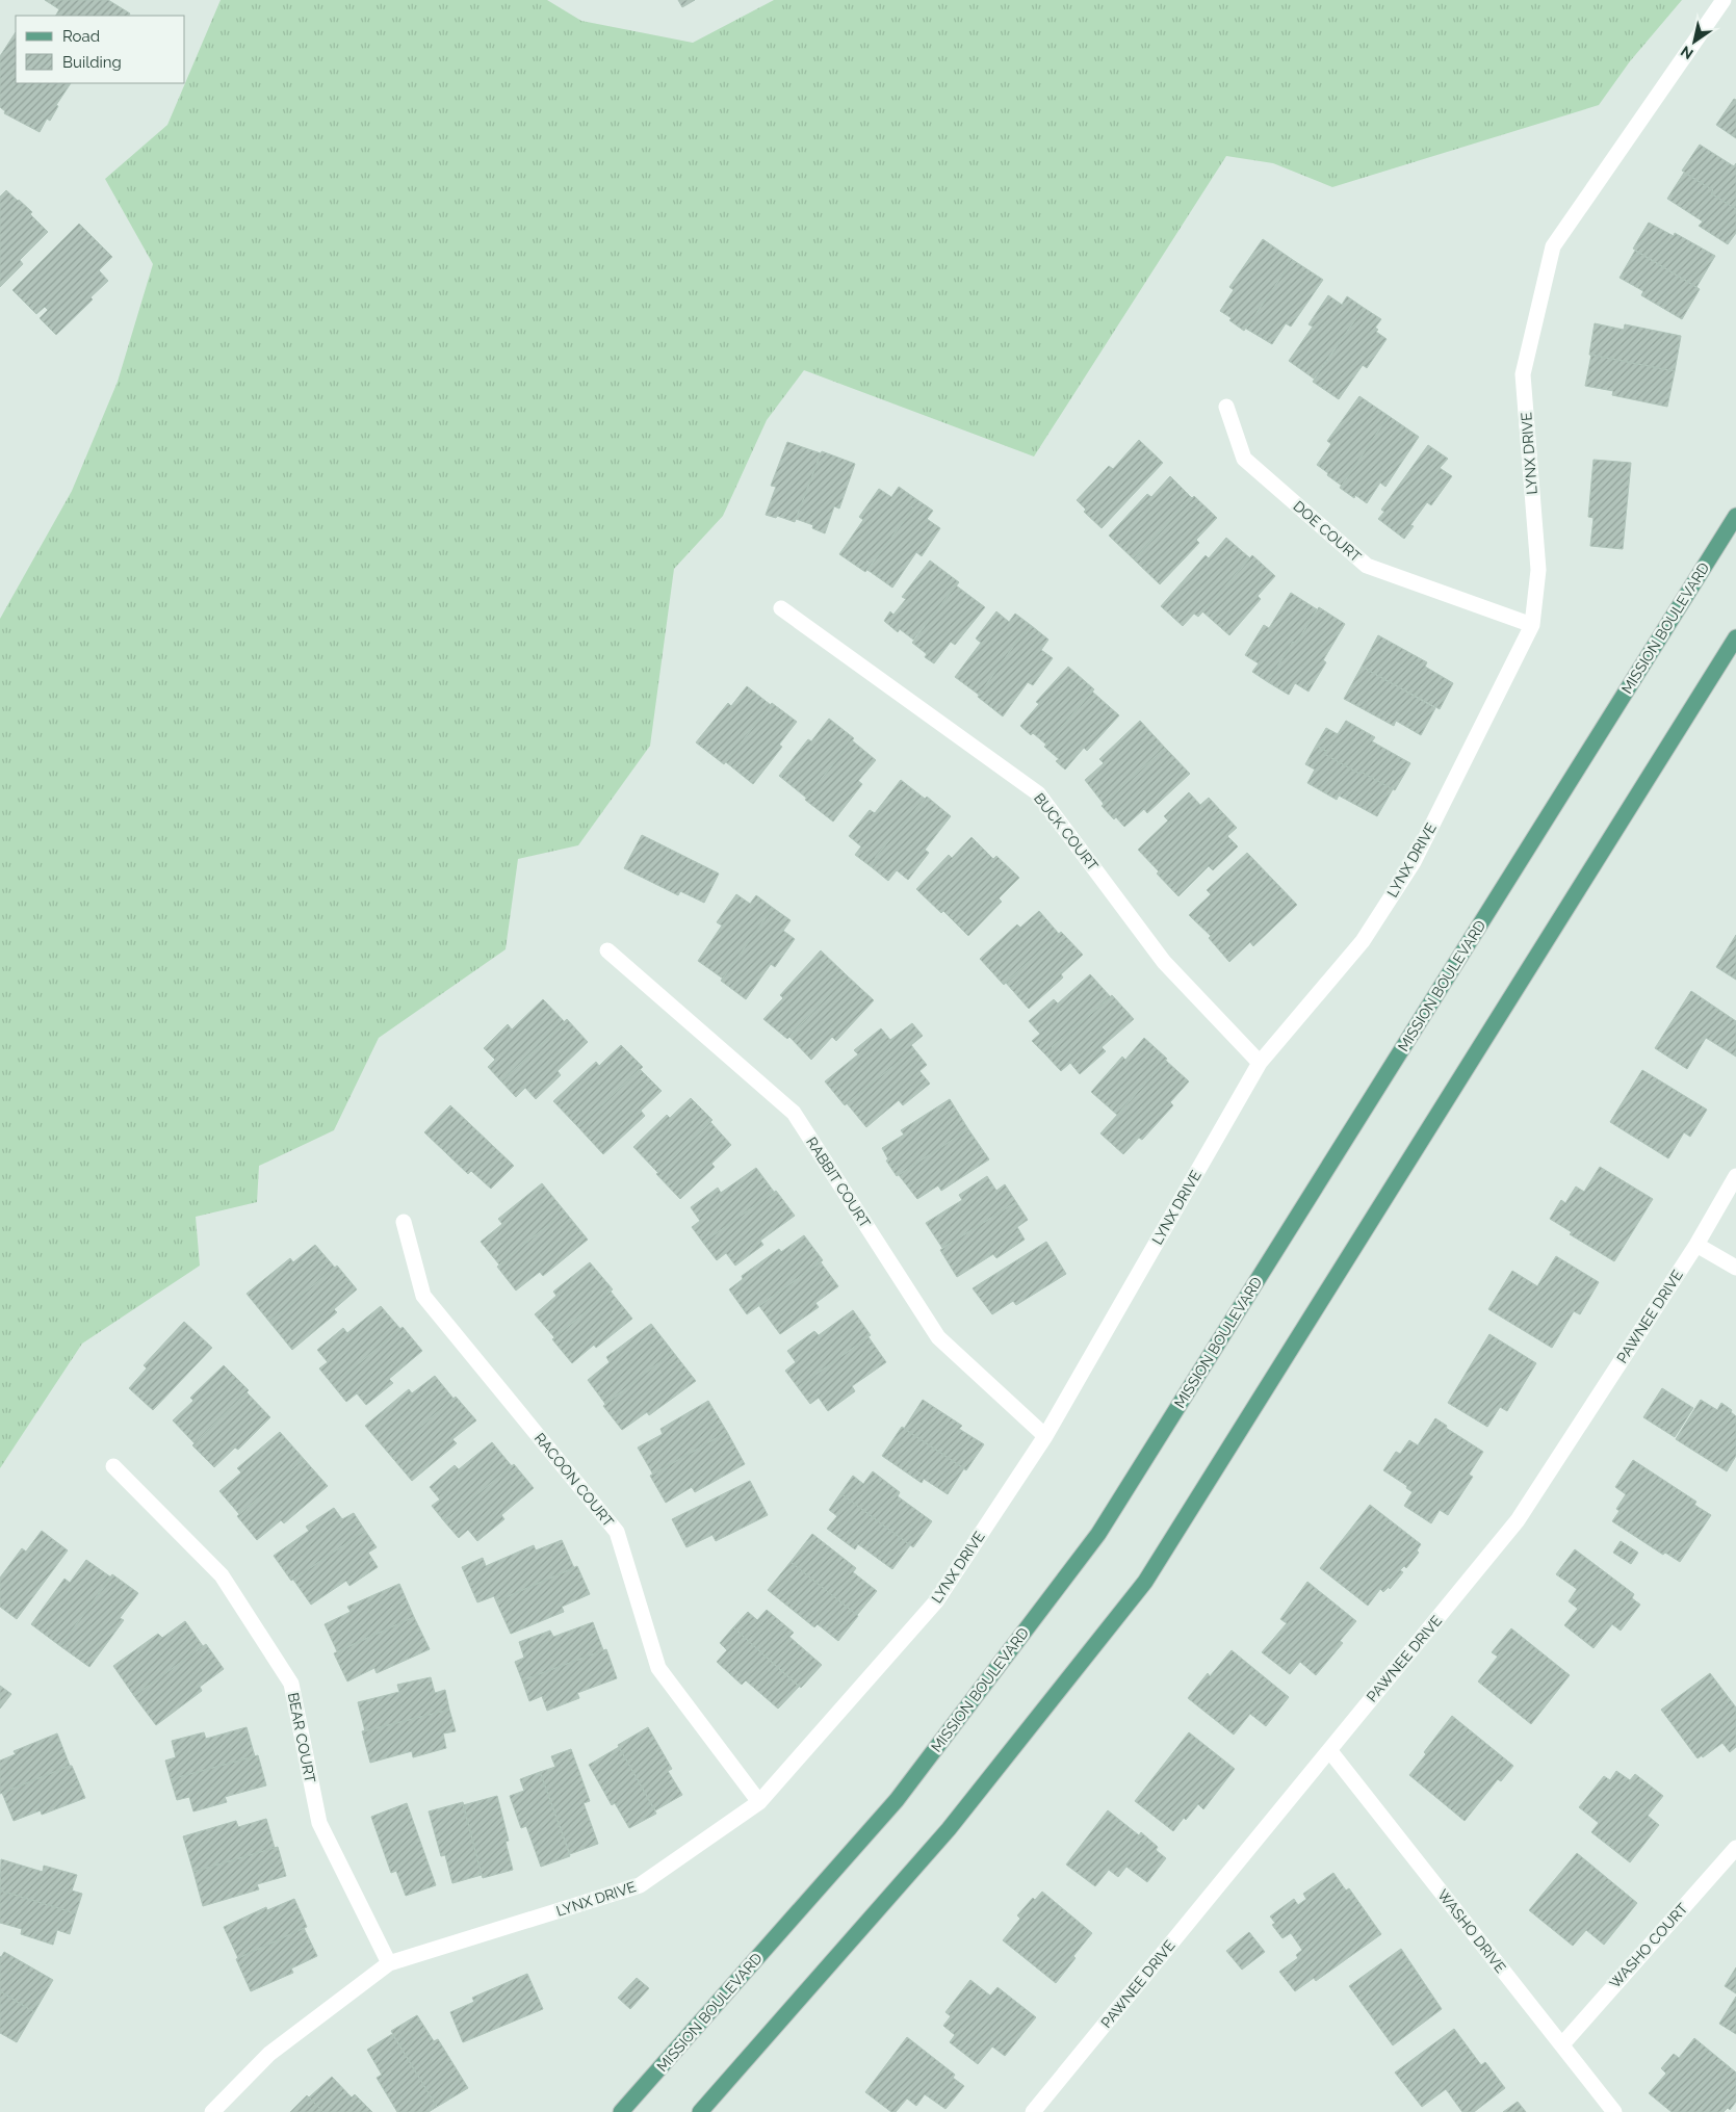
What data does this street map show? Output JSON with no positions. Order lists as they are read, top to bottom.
{
  "streets": {
    "main road": ["MISSION BOULEVARD"],
    "street": [
      "LYNX DRIVE",
      "DOE COURT",
      "BUCK COURT",
      "RABBIT COURT",
      "PAWNEE DRIVE",
      "RACOON COURT",
      "BEAR COURT",
      "WASHO DRIVE",
      "WASHO COURT"
    ]
  },
  "crossings": [
    ["LYNX DRIVE", "DOE COURT"],
    ["LYNX DRIVE", "BUCK COURT"],
    ["LYNX DRIVE", "RABBIT COURT"],
    ["LYNX DRIVE", "RACOON COURT"],
    ["LYNX DRIVE", "BEAR COURT"],
    ["PAWNEE DRIVE", "WASHO DRIVE"],
    ["WASHO DRIVE", "WASHO COURT"]
  ],
  "legend": ["Road", "Building"],
  "north": "bottom left"
}
